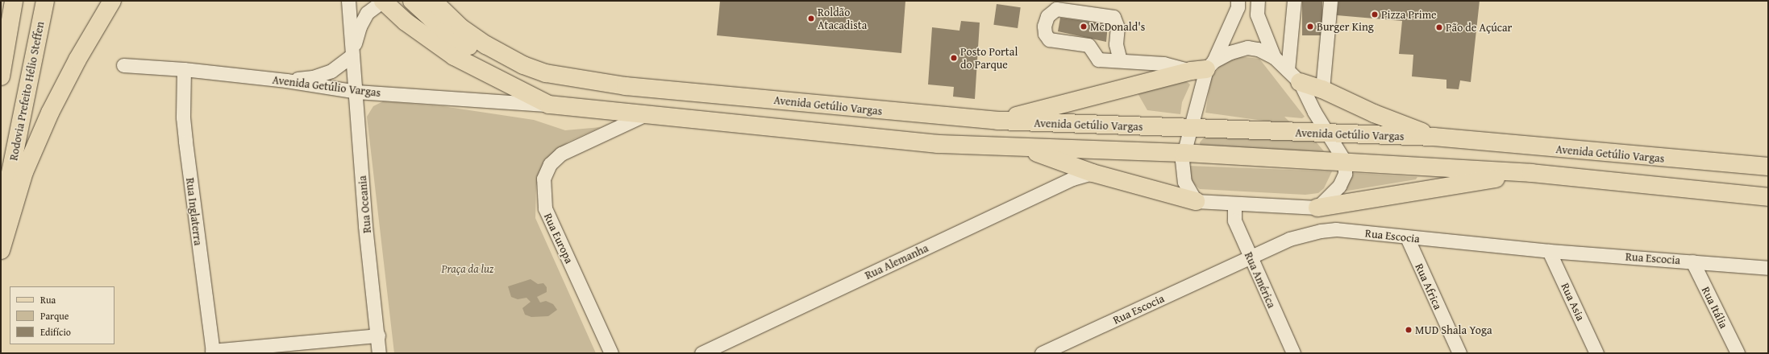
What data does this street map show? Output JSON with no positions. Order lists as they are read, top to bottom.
{
  "streets": {
    "main road": ["Avenida Getúlio Vargas", "Rodovia Prefeito Hélio Steffen"],
    "street": [
      "Rua Oceania",
      "Rua Inglaterra",
      "Rua Escocia",
      "Rua Europa",
      "Rua Alemanha",
      "Rua América",
      "Rua Africa",
      "Rua Asia",
      "Rua Itália"
    ]
  },
  "crossings": [
    ["Avenida Getúlio Vargas", "Rua Oceania"],
    ["Avenida Getúlio Vargas", "Rua Inglaterra"],
    ["Avenida Getúlio Vargas", "Rua Europa"],
    ["Rua Escocia", "Rua América"],
    ["Rua Escocia", "Rua Africa"],
    ["Rua Escocia", "Rua Asia"],
    ["Rua Escocia", "Rua Itália"]
  ],
  "parks": ["Praça da luz"],
  "places": [
    "Pizza Prime",
    "Roldão Atacadista",
    "McDonald's",
    "Burger King",
    "Pão de Açúcar",
    "Posto Portal do Parque",
    "MUD Shala Yoga"
  ],
  "legend": ["Rua", "Parque", "Edifício"]
}
